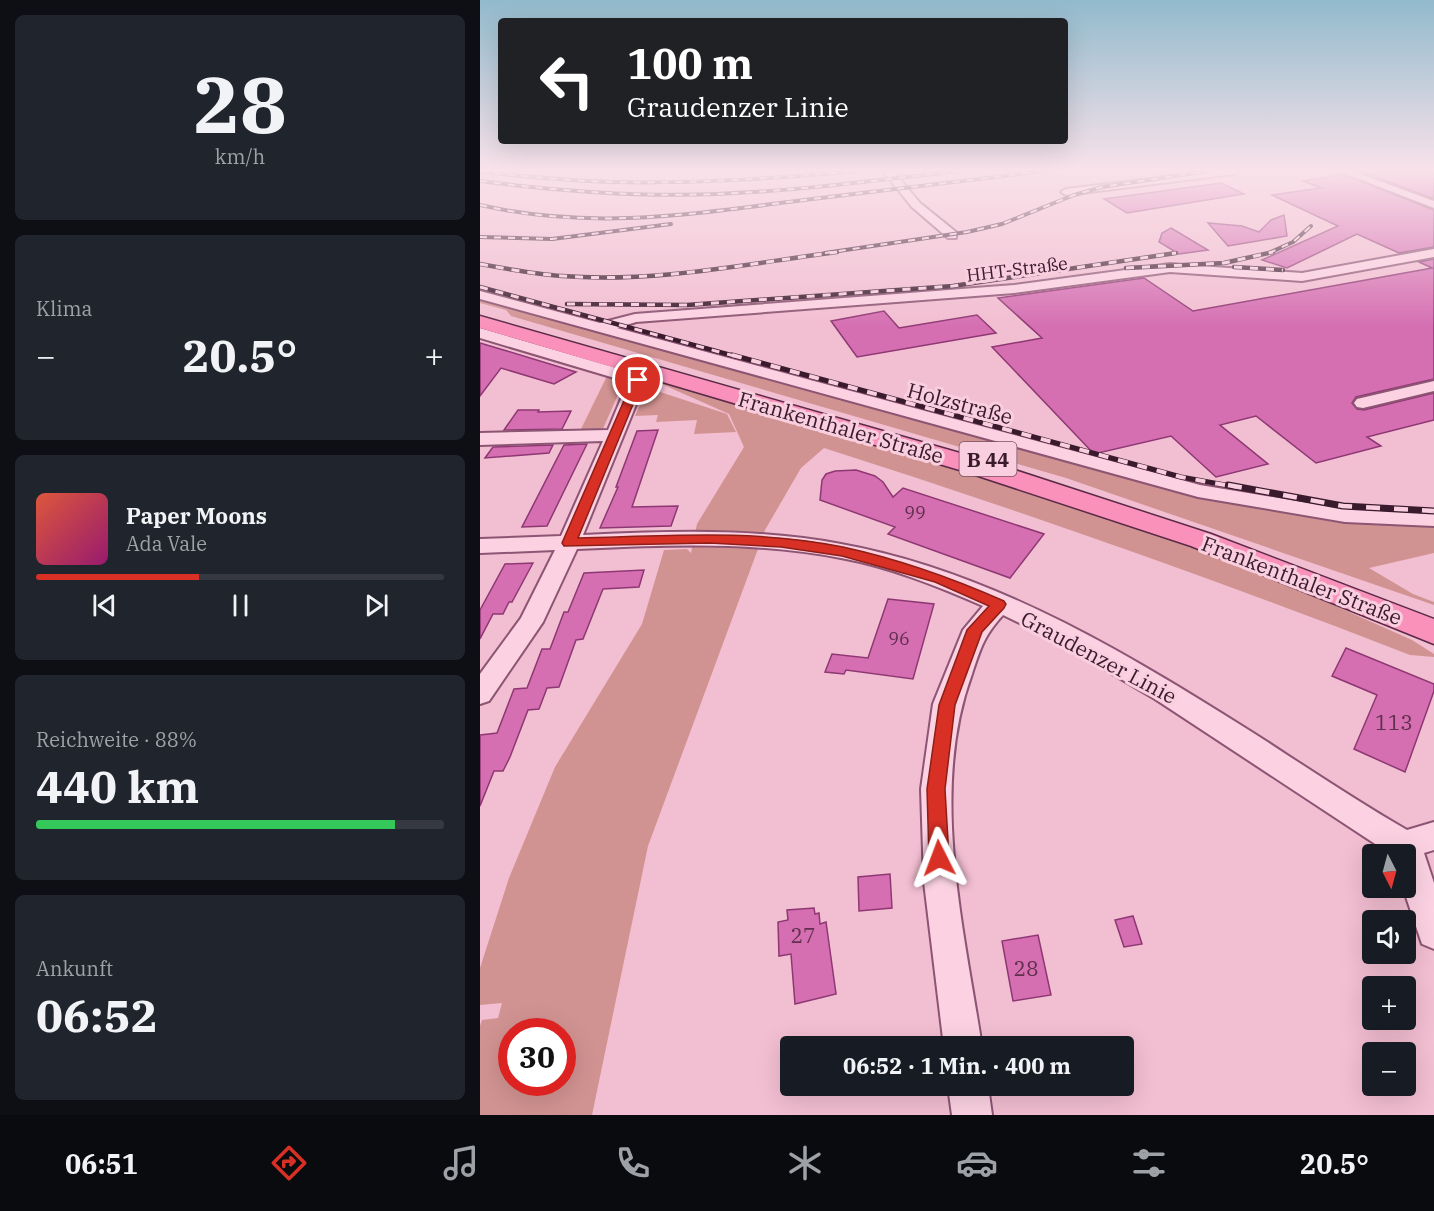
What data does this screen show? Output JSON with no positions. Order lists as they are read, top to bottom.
{
  "streets": {
    "main road": ["Frankenthaler Straße", "B 44"],
    "street": ["HHT-Straße", "Holzstraße", "Graudenzer Linie"]
  },
  "crossings": [
    ["HHT-Straße", "Holzstraße"]
  ],
  "house_numbers": [
    "99",
    "96",
    "113",
    "27",
    "28"
  ],
  "north": "bottom",
  "page": {
    "tile": [
      ["28", "km/h"],
      "Klima",
      ["Reichweite · 88%", "440 km"],
      ["Ankunft", "06:52"]
    ],
    "turn": ["100 m", "Graudenzer Linie"],
    "heat": ["−", "20.5°", "+"],
    "song": ["Paper Moons", "Ada Vale"],
    "map_buttons": ["+", "−"],
    "limit": "30",
    "trip": "06:52 · 1 Min. · 400 m",
    "tabs": ["06:51", "20.5°"]
  }
}
